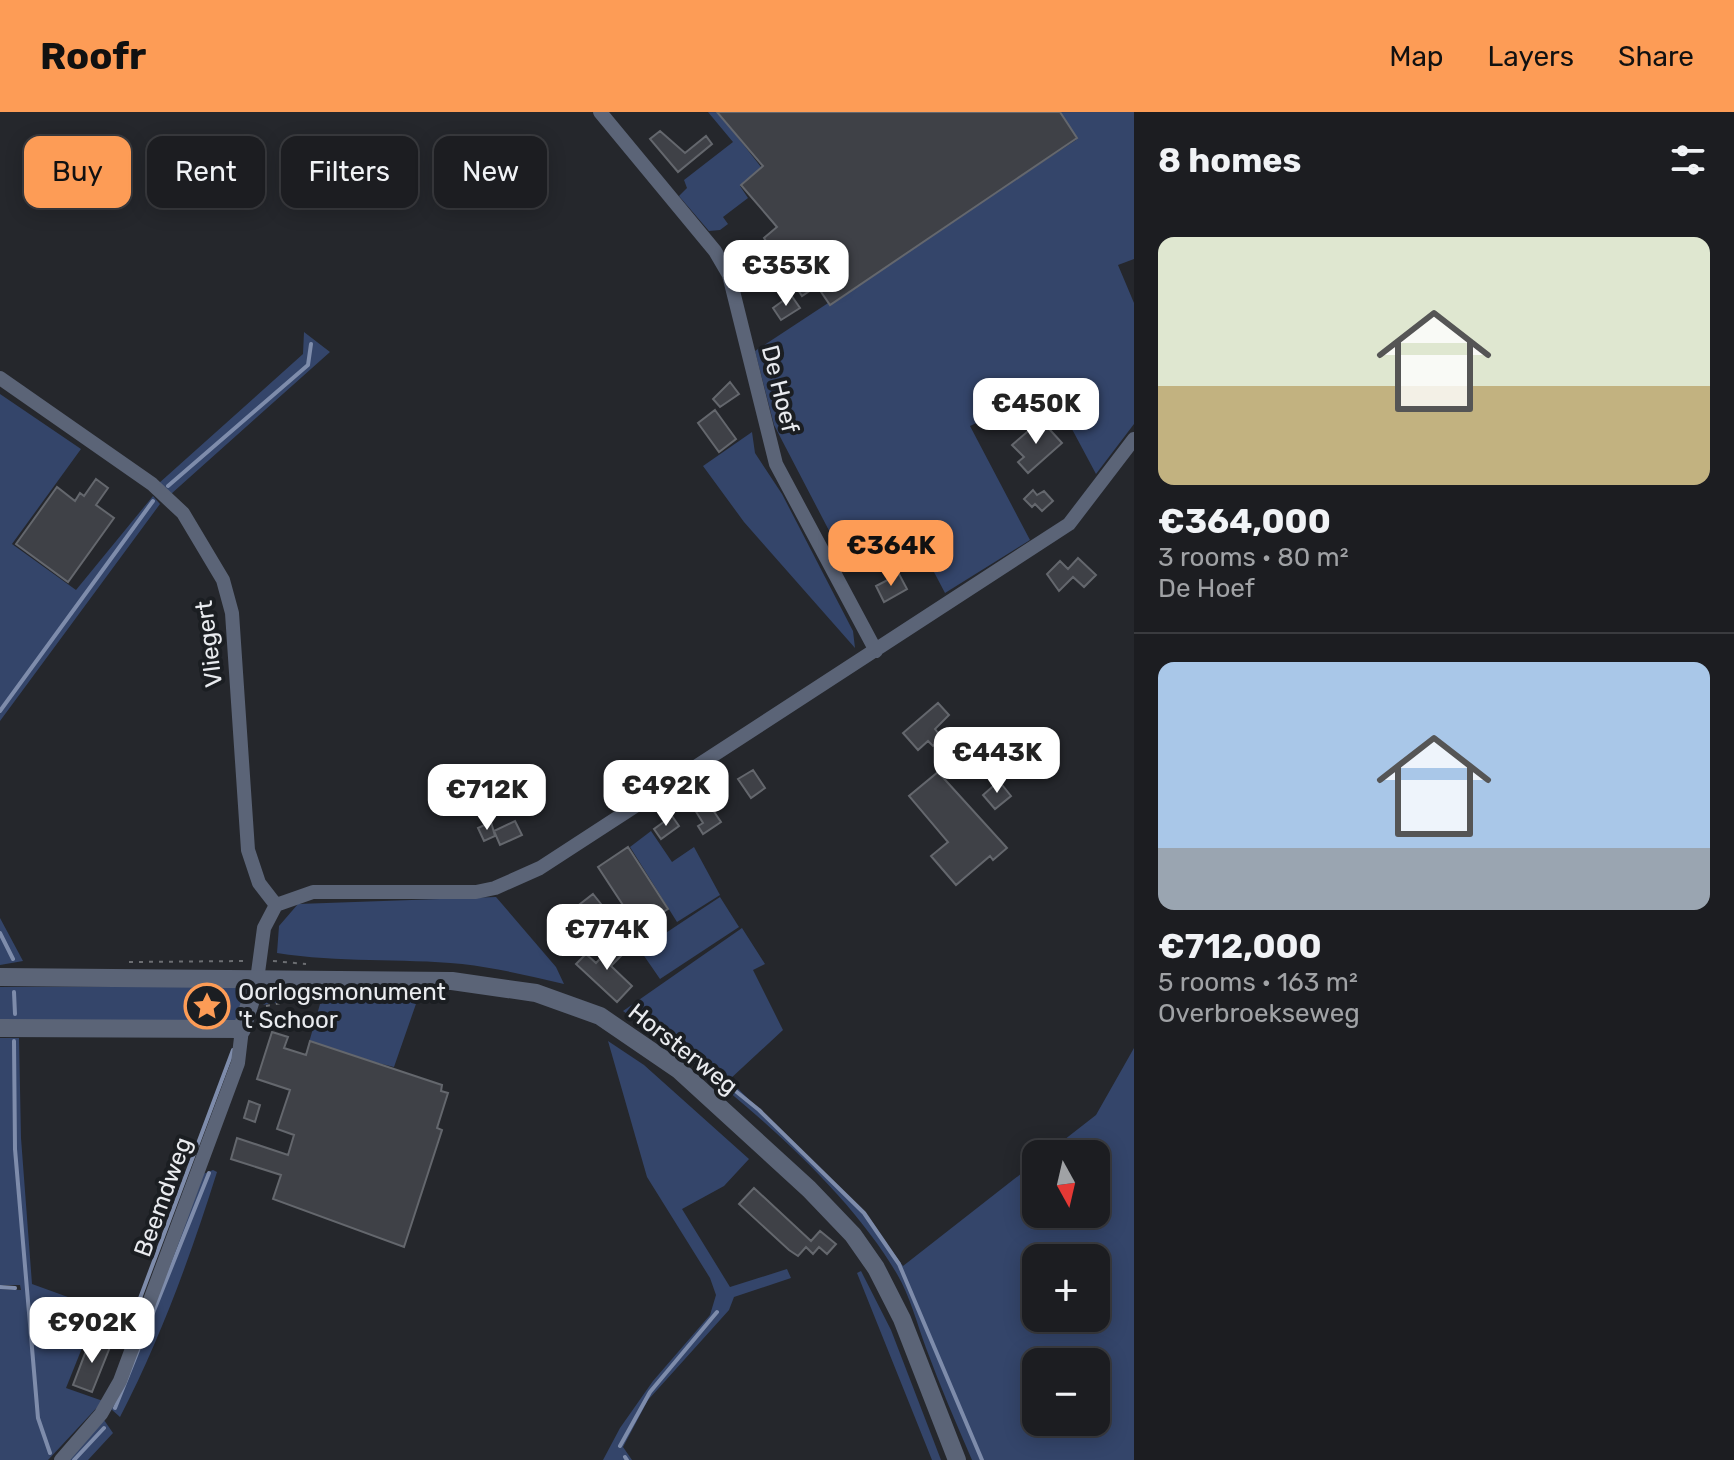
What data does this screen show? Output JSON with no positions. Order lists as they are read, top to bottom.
{
  "streets": {
    "street": [
      "De Hoef",
      "Vliegert",
      "Horsterweg",
      "Beemdweg"
    ]
  },
  "crossings": [
    ["Horsterweg", "Beemdweg"]
  ],
  "places": {
    "place": ["Oorlogsmonument 't Schoor"]
  },
  "north": "bottom",
  "page": {
    "header": "Roofr",
    "nav": ["Map", "Layers", "Share"],
    "heading": "8 homes",
    "chip": [
      "Buy",
      "Rent",
      "Filters",
      "New"
    ],
    "list": [
      {
        "name": "€364,000",
        "note": "3 rooms · 80 m² · De Hoef"
      },
      {
        "name": "€712,000",
        "note": "5 rooms · 163 m² · Overbroekseweg"
      }
    ],
    "price": [
      "€353K",
      "€450K",
      "€364K",
      "€443K",
      "€492K",
      "€712K",
      "€774K",
      "€902K"
    ],
    "map_buttons": ["+", "−"]
  }
}
